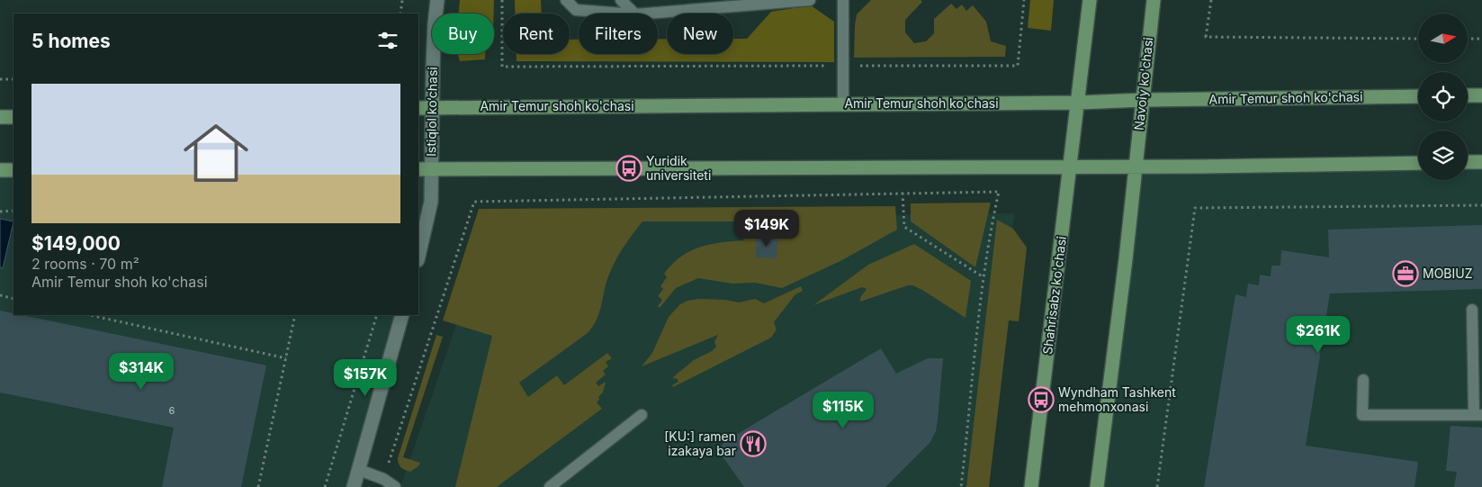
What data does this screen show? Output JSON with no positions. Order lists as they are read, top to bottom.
{
  "streets": {
    "main road": ["Navoiy ko'chasi", "Amir Temur shoh ko'chasi", "Shahrisabz ko'chasi"],
    "street": ["Istiqlol ko‘chasi"]
  },
  "crossings": [
    ["Navoiy ko'chasi", "Amir Temur shoh ko'chasi"],
    ["Amir Temur shoh ko'chasi", "Istiqlol ko‘chasi"],
    ["Amir Temur shoh ko'chasi", "Shahrisabz ko'chasi"]
  ],
  "places": {
    "bus stop": ["Yuridik universiteti", "Wyndham Tashkent mehmonxonasi"],
    "office": ["MOBIUZ"],
    "restaurant": ["[KU:] ramen izakaya bar"]
  },
  "house_numbers": ["6"],
  "north": "right",
  "page": {
    "chip": [
      "Buy",
      "Rent",
      "Filters",
      "New"
    ],
    "heading": "5 homes",
    "list": [
      {
        "name": "$149,000",
        "note": "2 rooms · 70 m² · Amir Temur shoh ko'chasi"
      }
    ],
    "price": [
      "$149K",
      "$261K",
      "$314K",
      "$157K",
      "$115K"
    ]
  }
}
